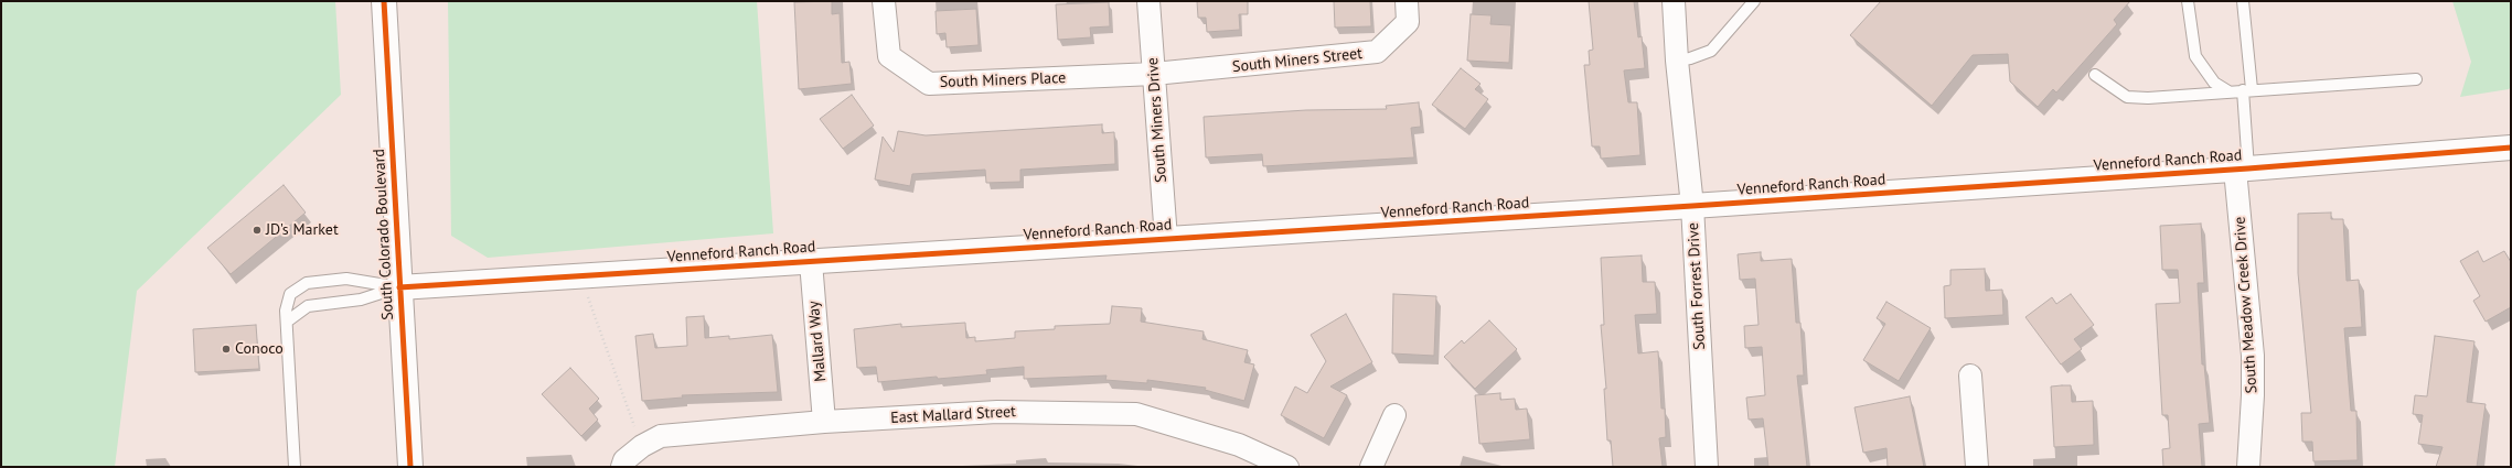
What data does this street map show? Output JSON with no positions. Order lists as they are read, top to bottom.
{
  "streets": {
    "street": [
      "South Miners Street",
      "South Miners Place",
      "South Miners Drive",
      "Venneford Ranch Road",
      "South Colorado Boulevard",
      "South Forrest Drive",
      "South Meadow Creek Drive",
      "Mallard Way",
      "East Mallard Street"
    ]
  },
  "crossings": [
    ["South Miners Street", "South Miners Place"],
    ["South Miners Street", "South Miners Drive"],
    ["South Miners Place", "South Miners Drive"],
    ["South Miners Drive", "Venneford Ranch Road"],
    ["Venneford Ranch Road", "South Colorado Boulevard"],
    ["Venneford Ranch Road", "South Forrest Drive"],
    ["Venneford Ranch Road", "South Meadow Creek Drive"],
    ["Venneford Ranch Road", "Mallard Way"],
    ["Mallard Way", "East Mallard Street"]
  ],
  "places": ["JD's Market", "Conoco"]
}
